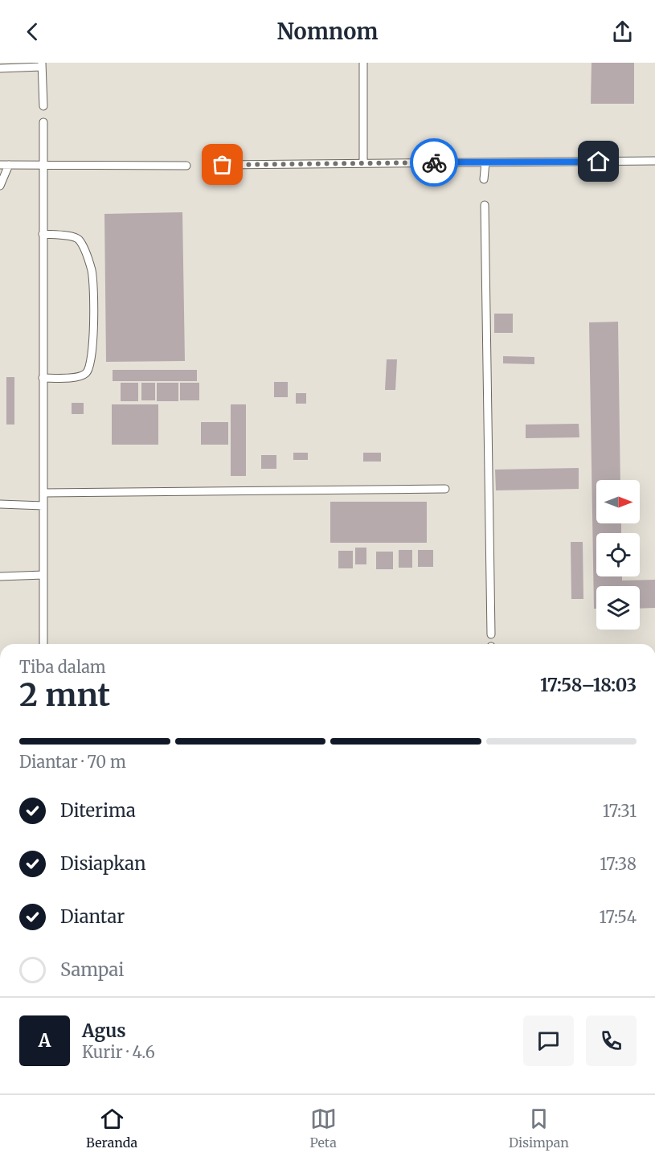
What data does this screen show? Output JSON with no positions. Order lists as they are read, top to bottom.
{
  "north": "right",
  "page": {
    "header": "Nomnom",
    "heading": ["2 mnt", "Tiba dalam", "17:58–18:03"],
    "panel": ["Agus", "Kurir · 4.6"],
    "bar": "Diantar · 70 m",
    "list": [
      ["Diterima", "17:31"],
      ["Disiapkan", "17:38"],
      ["Diantar", "17:54"],
      "Sampai"
    ],
    "round": "A",
    "tabs": ["Beranda", "Peta", "Disimpan"]
  }
}
